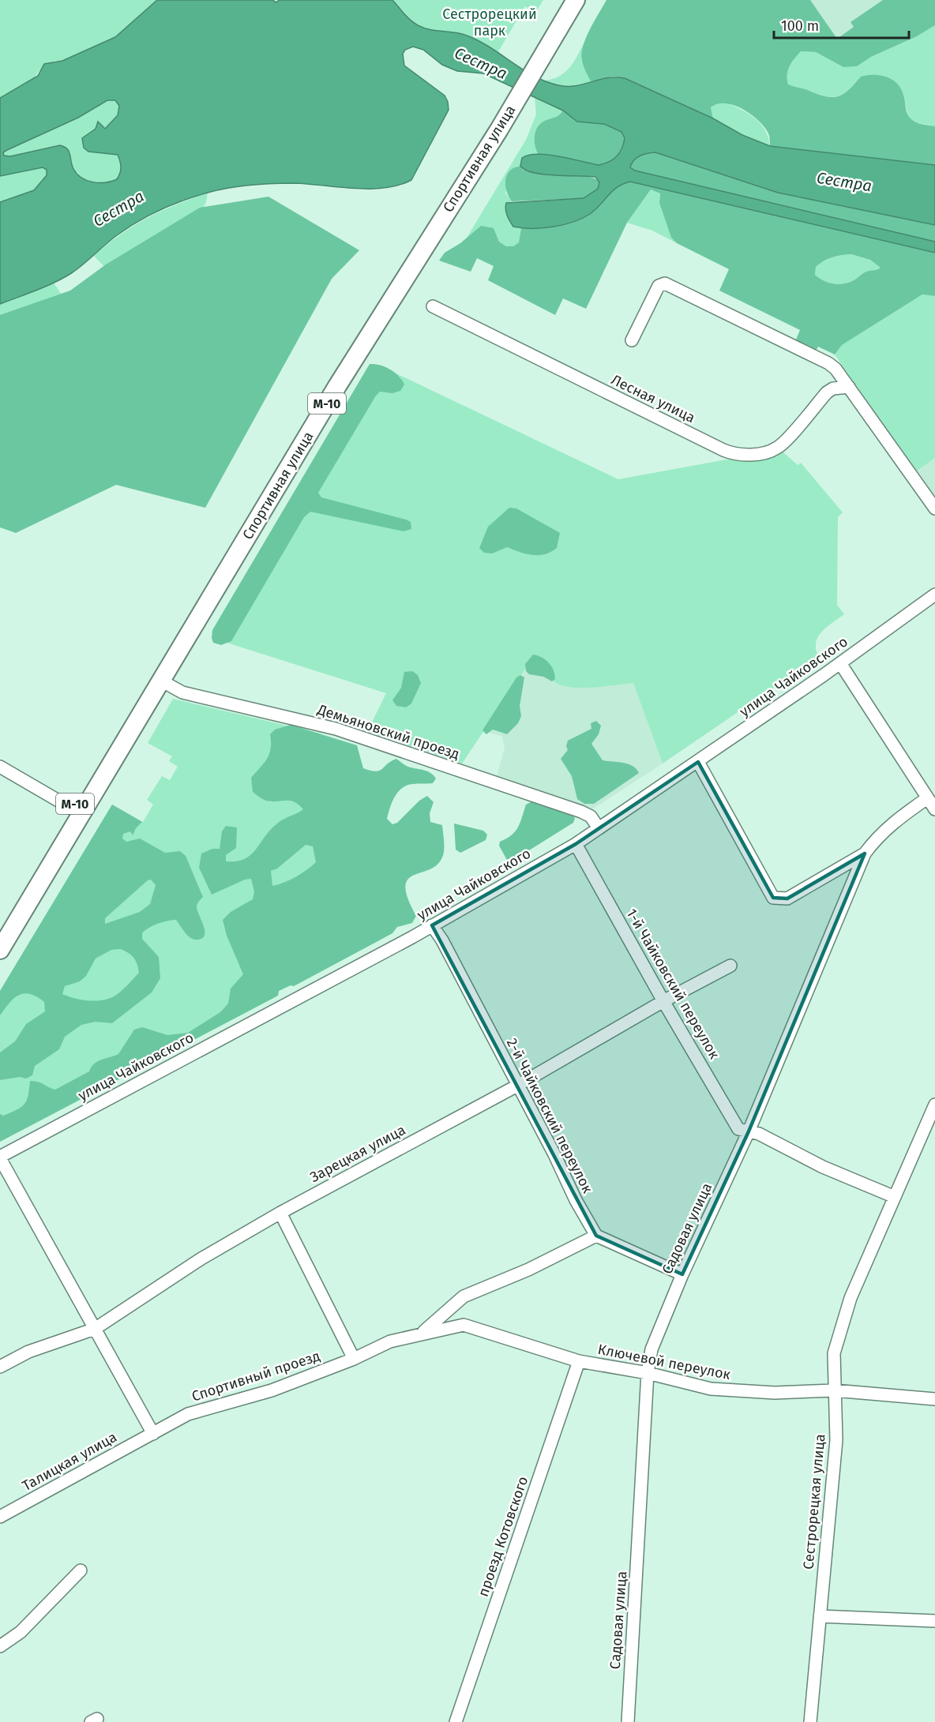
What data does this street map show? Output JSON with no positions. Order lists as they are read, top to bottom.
{
  "streets": {
    "highway": ["Спортивная улица", "М-10"],
    "street": [
      "Лесная улица",
      "улица Чайковского",
      "Демьяновский проезд",
      "1-й Чайковский переулок",
      "2-й Чайковский переулок",
      "Зарецкая улица",
      "Садовая улица",
      "Ключевой переулок",
      "Спортивный проезд",
      "Талицкая улица",
      "Сестрорецкая улица",
      "проезд Котовского"
    ]
  },
  "crossings": [
    ["Спортивная улица", "Демьяновский проезд"],
    ["улица Чайковского", "Демьяновский проезд"],
    ["улица Чайковского", "1-й Чайковский переулок"],
    ["улица Чайковского", "2-й Чайковский переулок"],
    ["1-й Чайковский переулок", "Зарецкая улица"],
    ["1-й Чайковский переулок", "Садовая улица"],
    ["1-й Чайковский переулок", "Сестрорецкая улица"],
    ["2-й Чайковский переулок", "Зарецкая улица"],
    ["Садовая улица", "Ключевой переулок"],
    ["Ключевой переулок", "Спортивный проезд"],
    ["Ключевой переулок", "Сестрорецкая улица"],
    ["Ключевой переулок", "проезд Котовского"],
    ["Спортивный проезд", "Талицкая улица"]
  ],
  "water": ["Сестра"],
  "parks": ["Сестрорецкий парк"],
  "scale_bar": "100 m"
}
